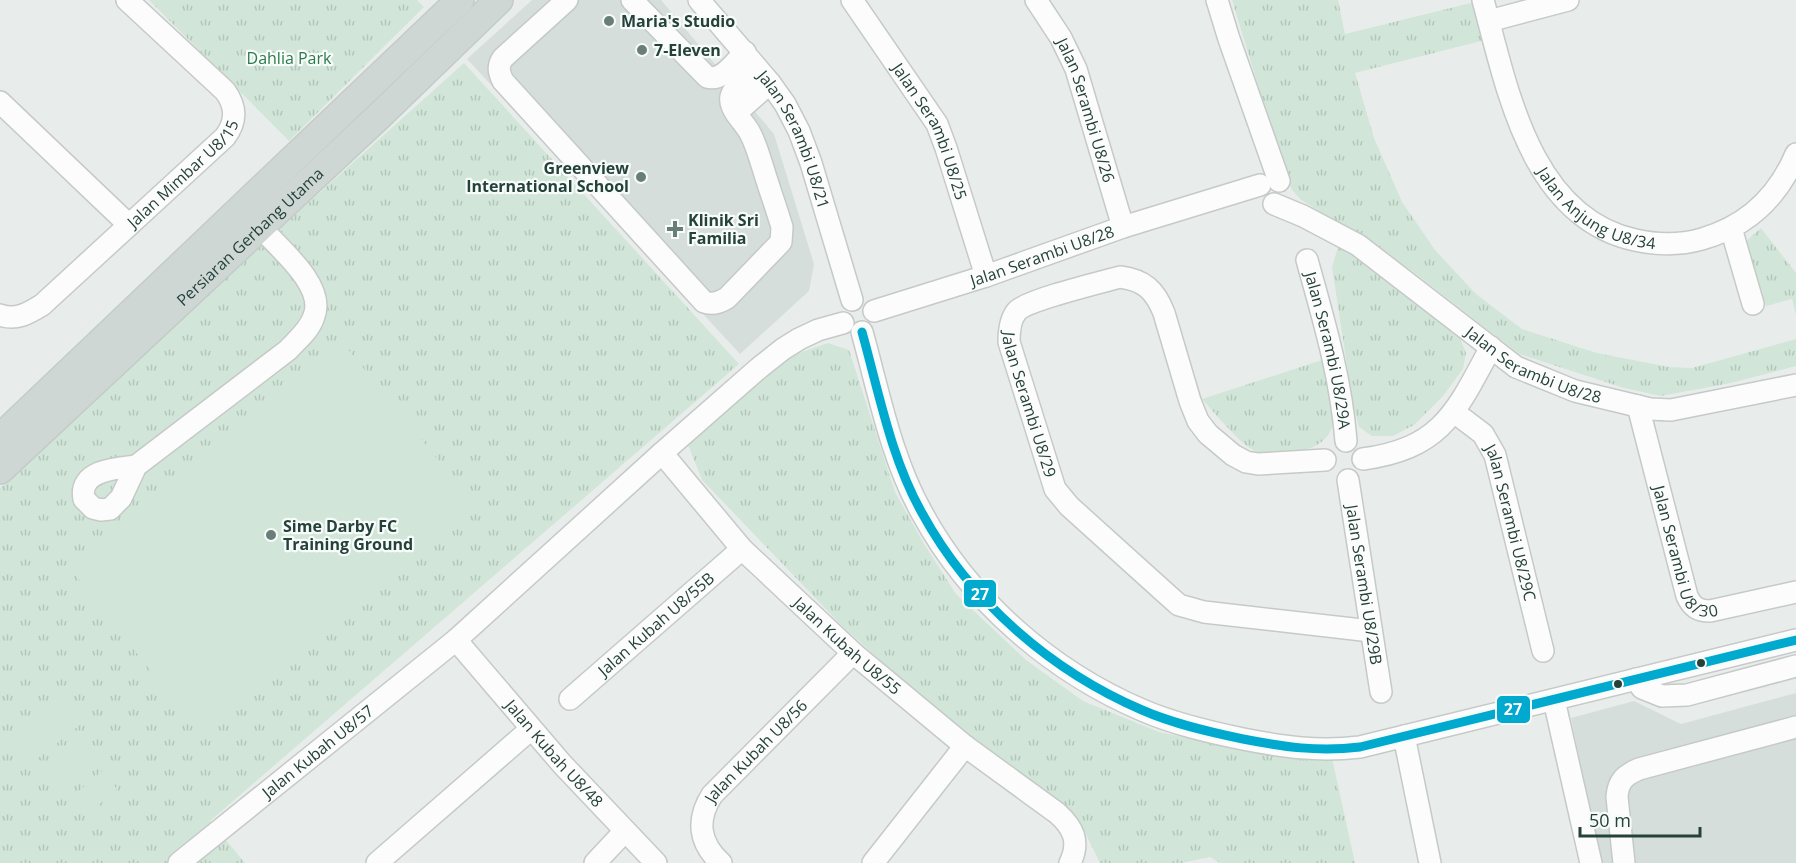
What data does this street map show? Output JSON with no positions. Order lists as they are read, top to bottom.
{
  "streets": {
    "main road": ["Persiaran Gerbang Utama"],
    "street": [
      "Jalan Serambi U8/26",
      "Jalan Serambi U8/25",
      "Jalan Serambi U8/21",
      "Jalan Mimbar U8/15",
      "Jalan Anjung U8/34",
      "Jalan Serambi U8/28",
      "Jalan Serambi U8/29A",
      "Jalan Serambi U8/29",
      "Jalan Serambi U8/29C",
      "Jalan Serambi U8/30",
      "Jalan Serambi U8/29B",
      "Jalan Kubah U8/55B",
      "Jalan Kubah U8/55",
      "Jalan Kubah U8/57",
      "Jalan Kubah U8/56",
      "Jalan Kubah U8/48"
    ]
  },
  "crossings": [
    ["Jalan Serambi U8/26", "Jalan Serambi U8/28"],
    ["Jalan Serambi U8/25", "Jalan Serambi U8/28"],
    ["Jalan Serambi U8/21", "Jalan Serambi U8/28"],
    ["Jalan Serambi U8/21", "Jalan Kubah U8/57"],
    ["Jalan Serambi U8/28", "Jalan Serambi U8/30"],
    ["Jalan Serambi U8/28", "Jalan Kubah U8/57"],
    ["Jalan Serambi U8/29A", "Jalan Serambi U8/29"],
    ["Jalan Serambi U8/29A", "Jalan Serambi U8/29B"],
    ["Jalan Serambi U8/29", "Jalan Serambi U8/29B"],
    ["Jalan Kubah U8/55B", "Jalan Kubah U8/55"],
    ["Jalan Kubah U8/55", "Jalan Kubah U8/57"],
    ["Jalan Kubah U8/55", "Jalan Kubah U8/56"],
    ["Jalan Kubah U8/57", "Jalan Kubah U8/48"]
  ],
  "parks": ["Dahlia Park"],
  "places": {
    "other": [
      "Maria's Studio",
      "7-Eleven",
      "Greenview International School",
      "Sime Darby FC Training Ground"
    ],
    "health": ["Klinik Sri Familia"]
  },
  "lines": ["transit line 27"],
  "scale_bar": "50 m"
}
